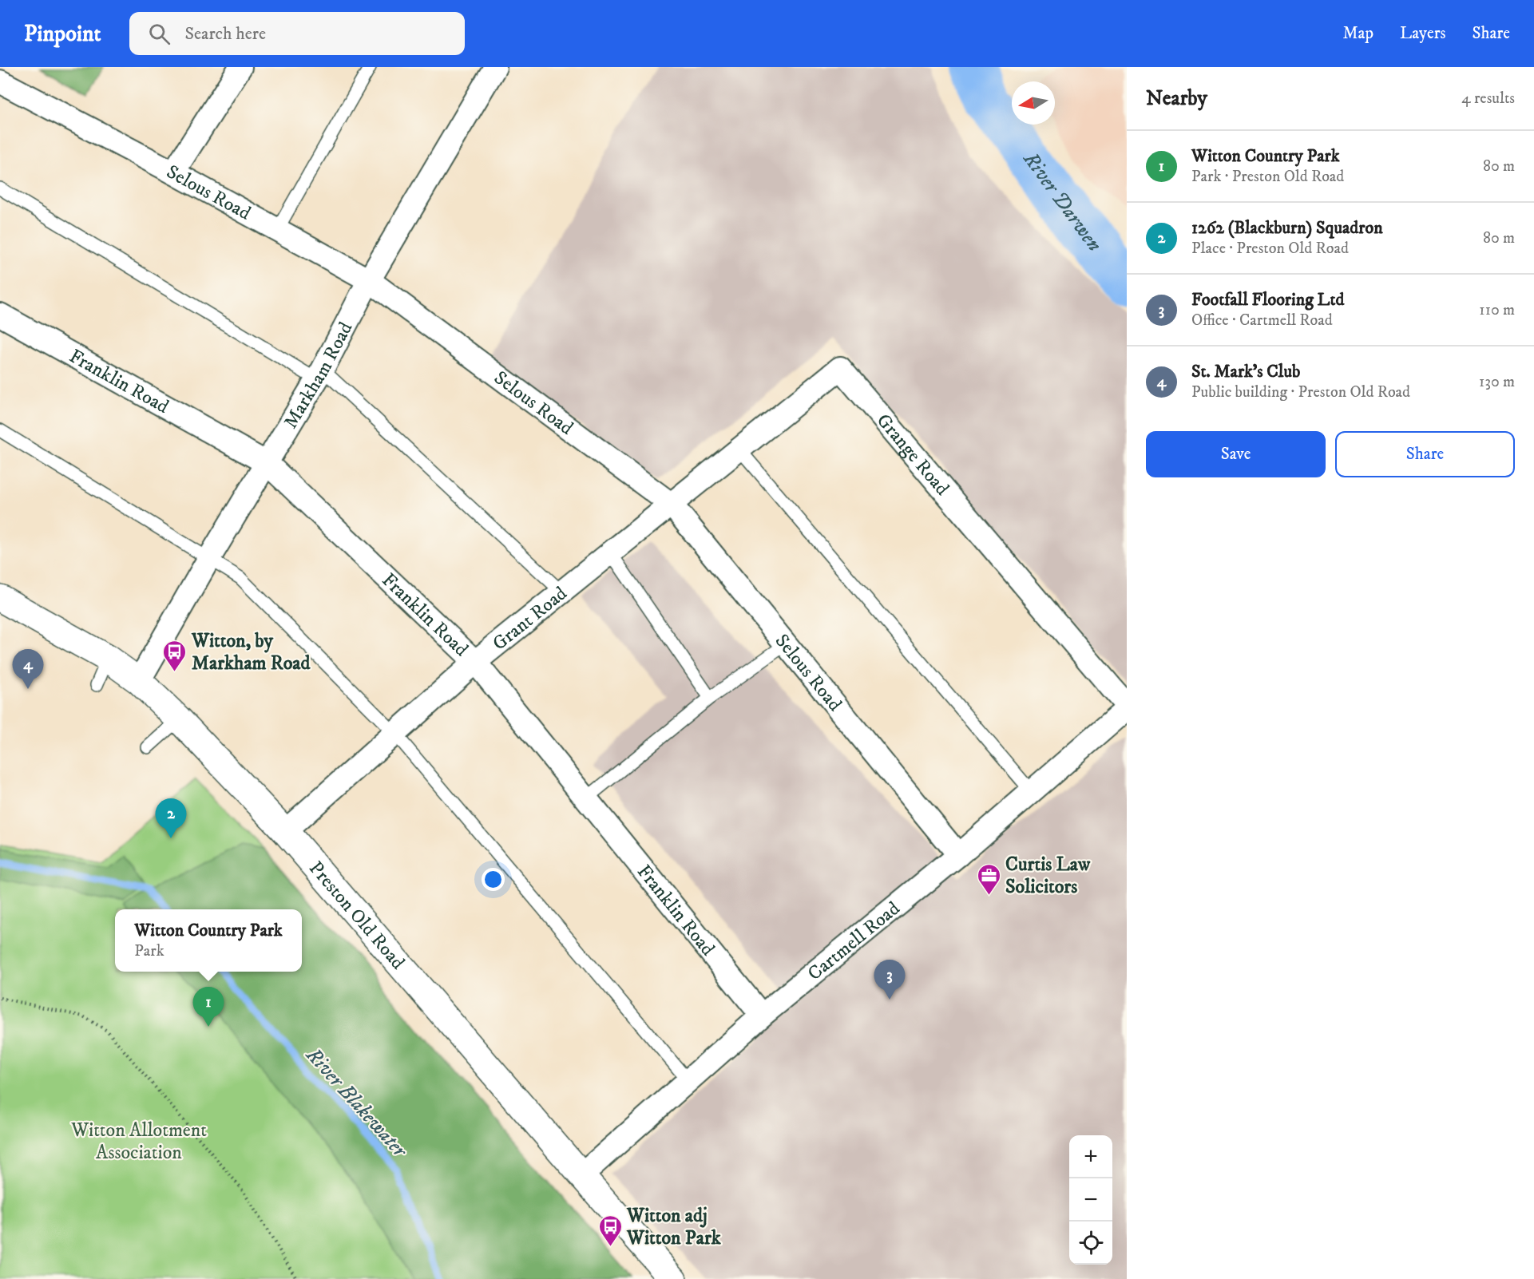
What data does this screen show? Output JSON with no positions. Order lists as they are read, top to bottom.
{
  "streets": {
    "main road": ["Preston Old Road"],
    "street": [
      "Selous Road",
      "Markham Road",
      "Franklin Road",
      "Grange Road",
      "Grant Road",
      "Cartmell Road"
    ]
  },
  "crossings": [
    ["Selous Road", "Markham Road"],
    ["Selous Road", "Grange Road"],
    ["Selous Road", "Grant Road"],
    ["Selous Road", "Cartmell Road"],
    ["Markham Road", "Franklin Road"],
    ["Markham Road", "Preston Old Road"],
    ["Franklin Road", "Grant Road"],
    ["Franklin Road", "Cartmell Road"],
    ["Grange Road", "Grant Road"],
    ["Grange Road", "Cartmell Road"],
    ["Grant Road", "Preston Old Road"],
    ["Preston Old Road", "Cartmell Road"]
  ],
  "water": ["River Darwen", "River Blakewater"],
  "parks": ["Witton Allotment Association"],
  "places": {
    "bus stop": ["Witton, by Markham Road", "Witton adj Witton Park"],
    "office": ["Curtis Law Solicitors"]
  },
  "north": "left",
  "page": {
    "header": "Pinpoint",
    "search": "Search here",
    "nav": ["Map", "Layers", "Share"],
    "heading": ["Nearby", "4 results"],
    "list": [
      {
        "mark": "1",
        "name": "Witton Country Park",
        "note": "Park · Preston Old Road",
        "value": "80 m"
      },
      {
        "mark": "2",
        "name": "1262 (Blackburn) Squadron",
        "note": "Place · Preston Old Road",
        "value": "80 m"
      },
      {
        "mark": "3",
        "name": "Footfall Flooring Ltd",
        "note": "Office · Cartmell Road",
        "value": "110 m"
      },
      {
        "mark": "4",
        "name": "St. Mark's Club",
        "note": "Public building · Preston Old Road",
        "value": "130 m"
      }
    ],
    "buttons": ["Save", "Share"],
    "pins": [
      "4",
      "2",
      "3",
      "1"
    ],
    "popup": ["Witton Country Park", "Park"],
    "map_buttons": ["+", "−"]
  }
}
